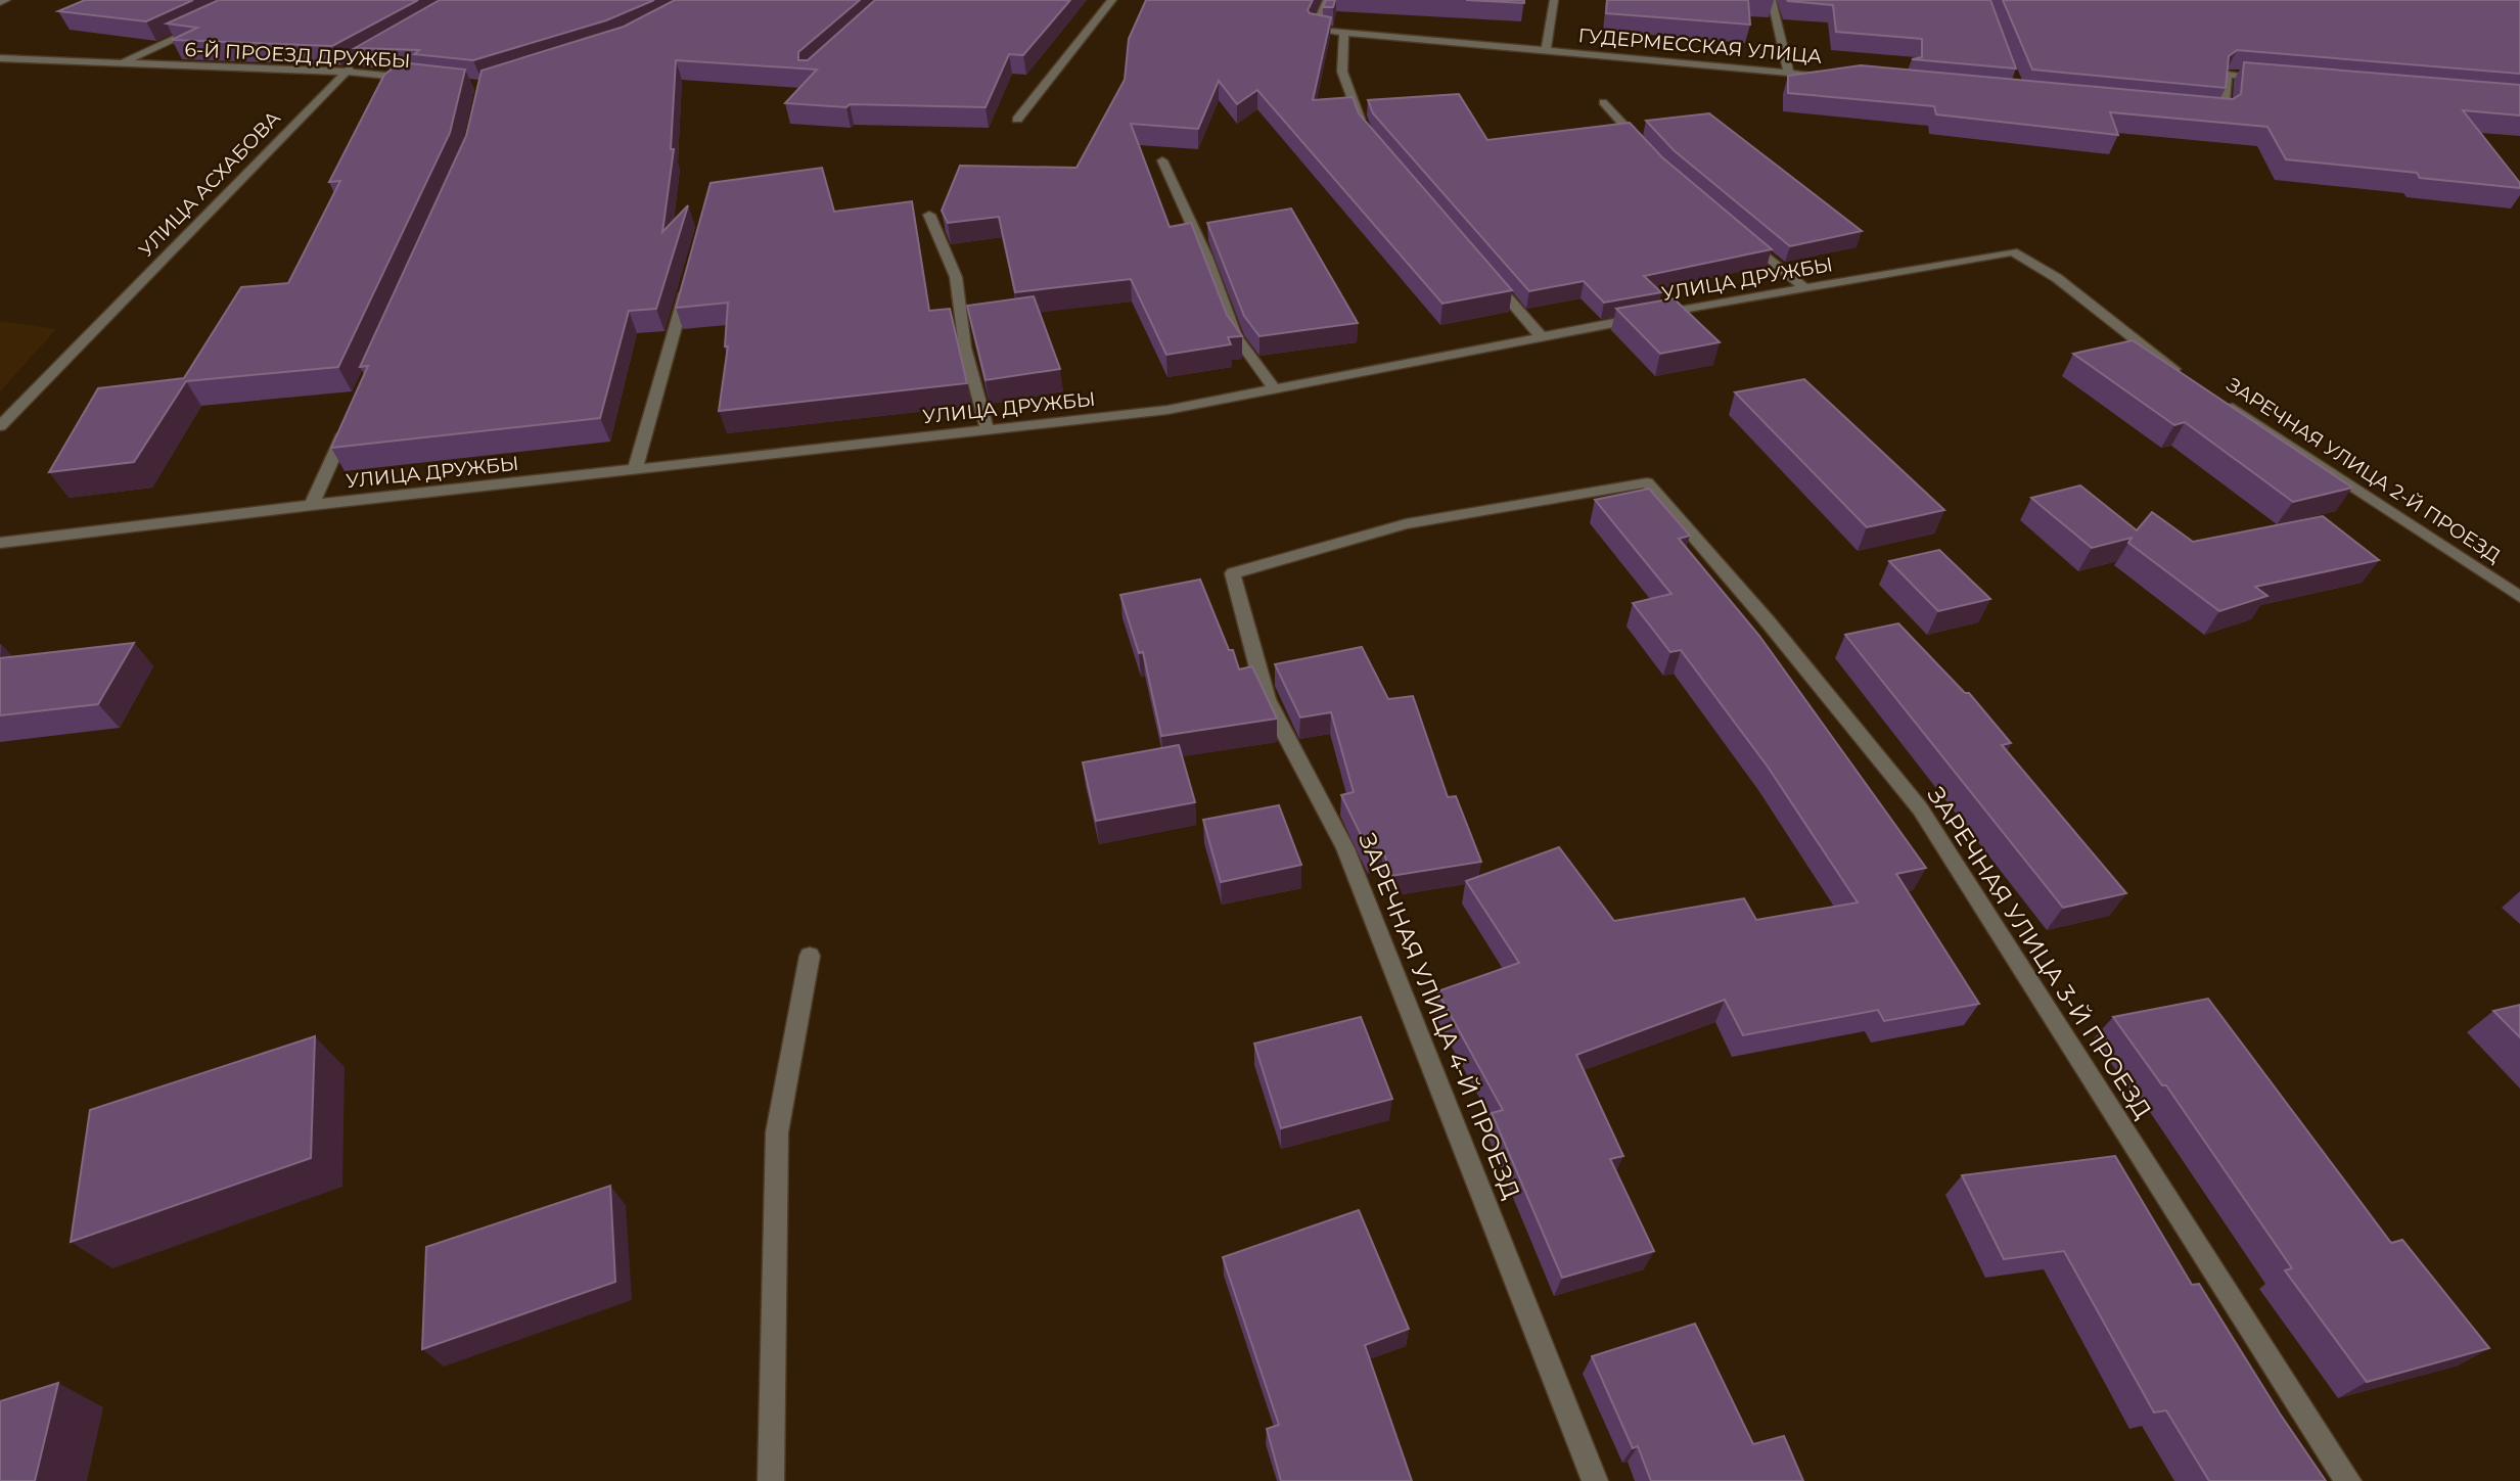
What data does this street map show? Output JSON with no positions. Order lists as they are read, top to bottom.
{
  "streets": {
    "street": [
      "ГУДЕРМЕССКАЯ УЛИЦА",
      "6-Й ПРОЕЗД ДРУЖБЫ",
      "УЛИЦА АСХАБОВА",
      "УЛИЦА ДРУЖБЫ",
      "ЗАРЕЧНАЯ УЛИЦА 2-Й ПРОЕЗД",
      "ЗАРЕЧНАЯ УЛИЦА 3-Й ПРОЕЗД",
      "ЗАРЕЧНАЯ УЛИЦА 4-Й ПРОЕЗД"
    ]
  },
  "crossings": [
    ["6-Й ПРОЕЗД ДРУЖБЫ", "УЛИЦА АСХАБОВА"],
    ["ЗАРЕЧНАЯ УЛИЦА 3-Й ПРОЕЗД", "ЗАРЕЧНАЯ УЛИЦА 4-Й ПРОЕЗД"]
  ]
}
